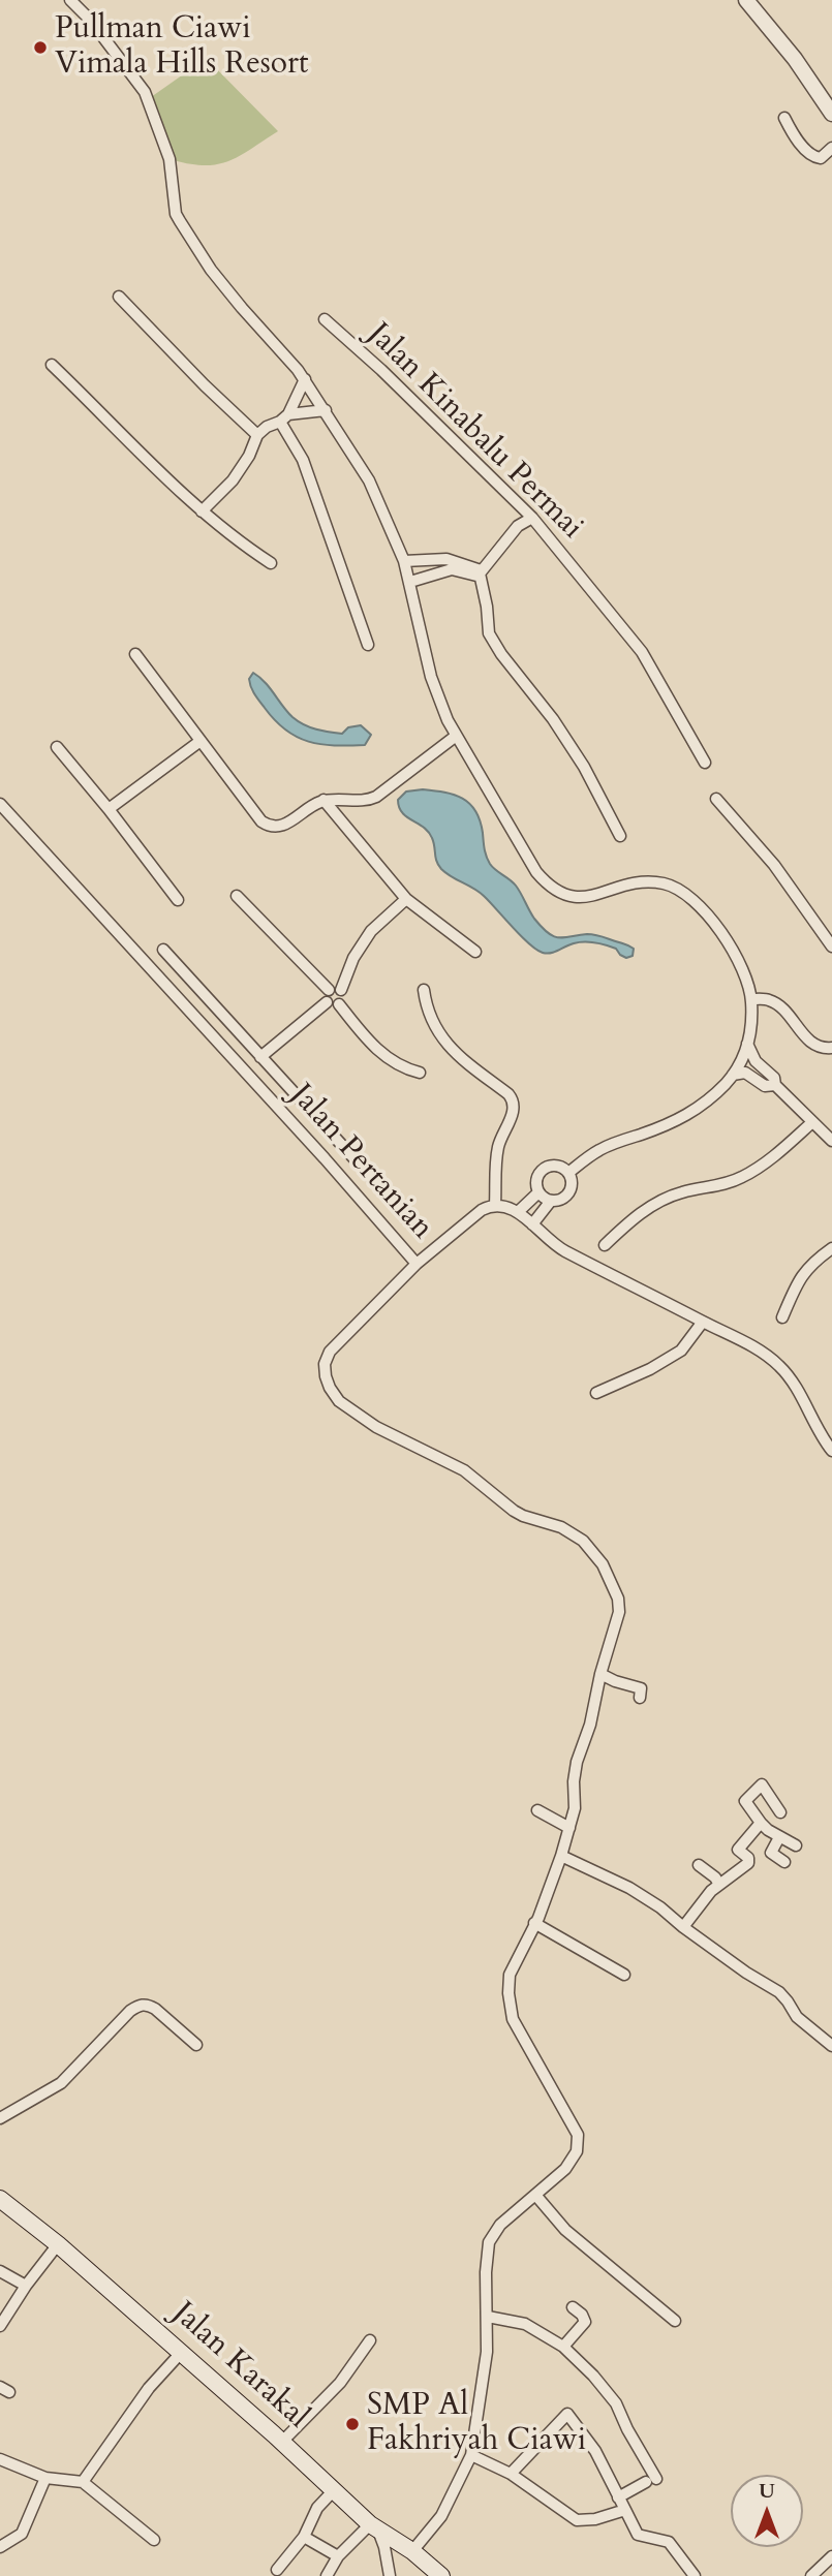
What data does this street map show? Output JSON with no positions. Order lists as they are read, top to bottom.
{
  "streets": {
    "main road": ["Jalan Karakal"],
    "street": ["Jalan Kinabalu Permai", "Jalan Pertanian"]
  },
  "places": ["Pullman Ciawi Vimala Hills Resort", "SMP Al Fakhriyah Ciawi"],
  "north": "top"
}
